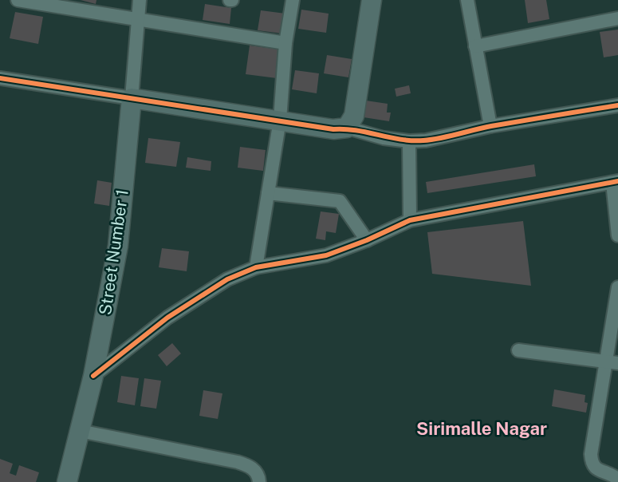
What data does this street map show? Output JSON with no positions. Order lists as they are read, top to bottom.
{
  "streets": {
    "street": ["Street Number 1"]
  },
  "districts": ["Sirimalle Nagar"]
}
